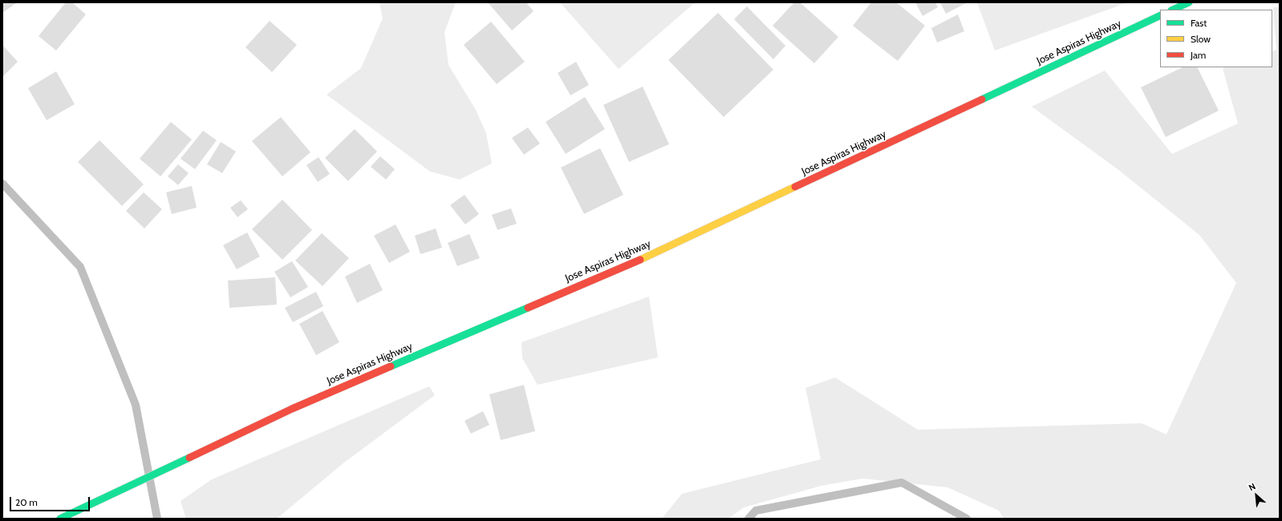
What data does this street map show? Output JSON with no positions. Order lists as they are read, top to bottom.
{
  "streets": {
    "main road": ["Jose Aspiras Highway"]
  },
  "legend": ["Fast", "Slow", "Jam"],
  "scale_bar": "20 m",
  "north": "top left"
}
